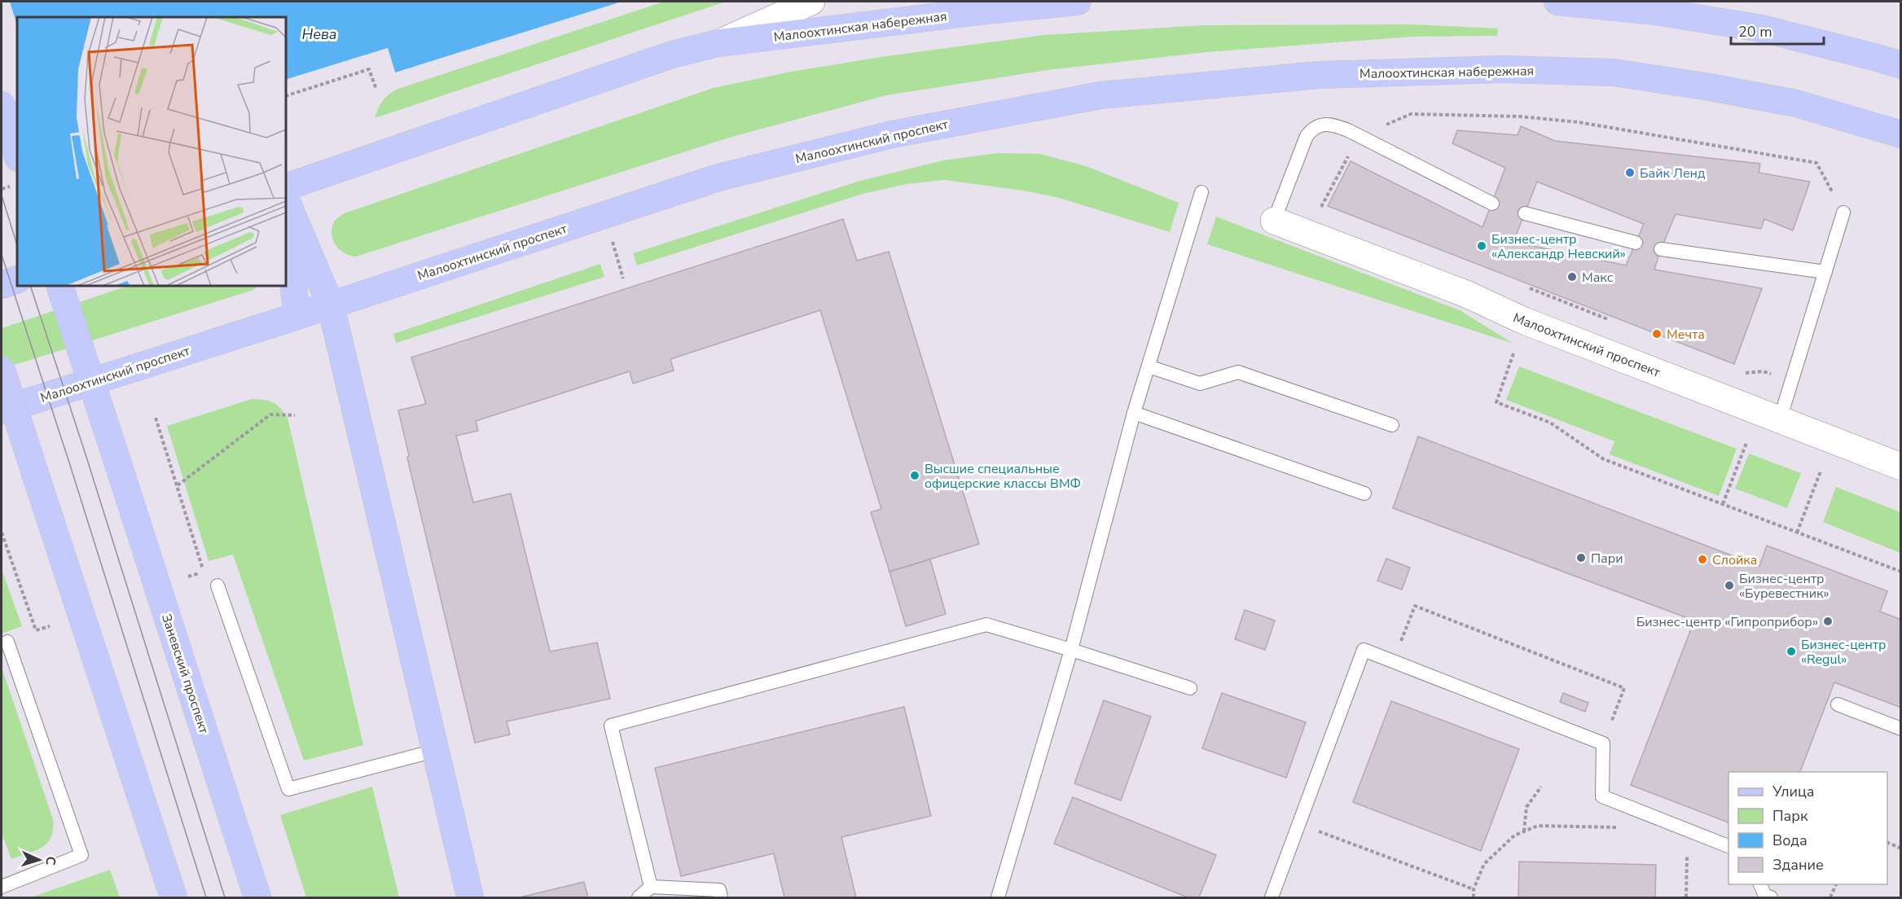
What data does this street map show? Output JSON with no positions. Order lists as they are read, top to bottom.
{
  "streets": {
    "main road": ["Малоохтинская набережная", "Малоохтинский проспект", "Заневский проспект"]
  },
  "crossings": [
    ["Малоохтинская набережная", "Малоохтинский проспект"]
  ],
  "water": ["Нева"],
  "places": [
    "Байк Ленд",
    "Бизнес-центр «Александр Невский»",
    "Макс",
    "Мечта",
    "Высшие специальные офицерские классы ВМФ",
    "Пари",
    "Слойка",
    "Бизнес-центр «Буревестник»",
    "Бизнес-центр «Гипроприбор»",
    "Бизнес-центр «Regul»"
  ],
  "legend": [
    "Улица",
    "Парк",
    "Вода",
    "Здание"
  ],
  "scale_bar": "20 m",
  "north": "right"
}
